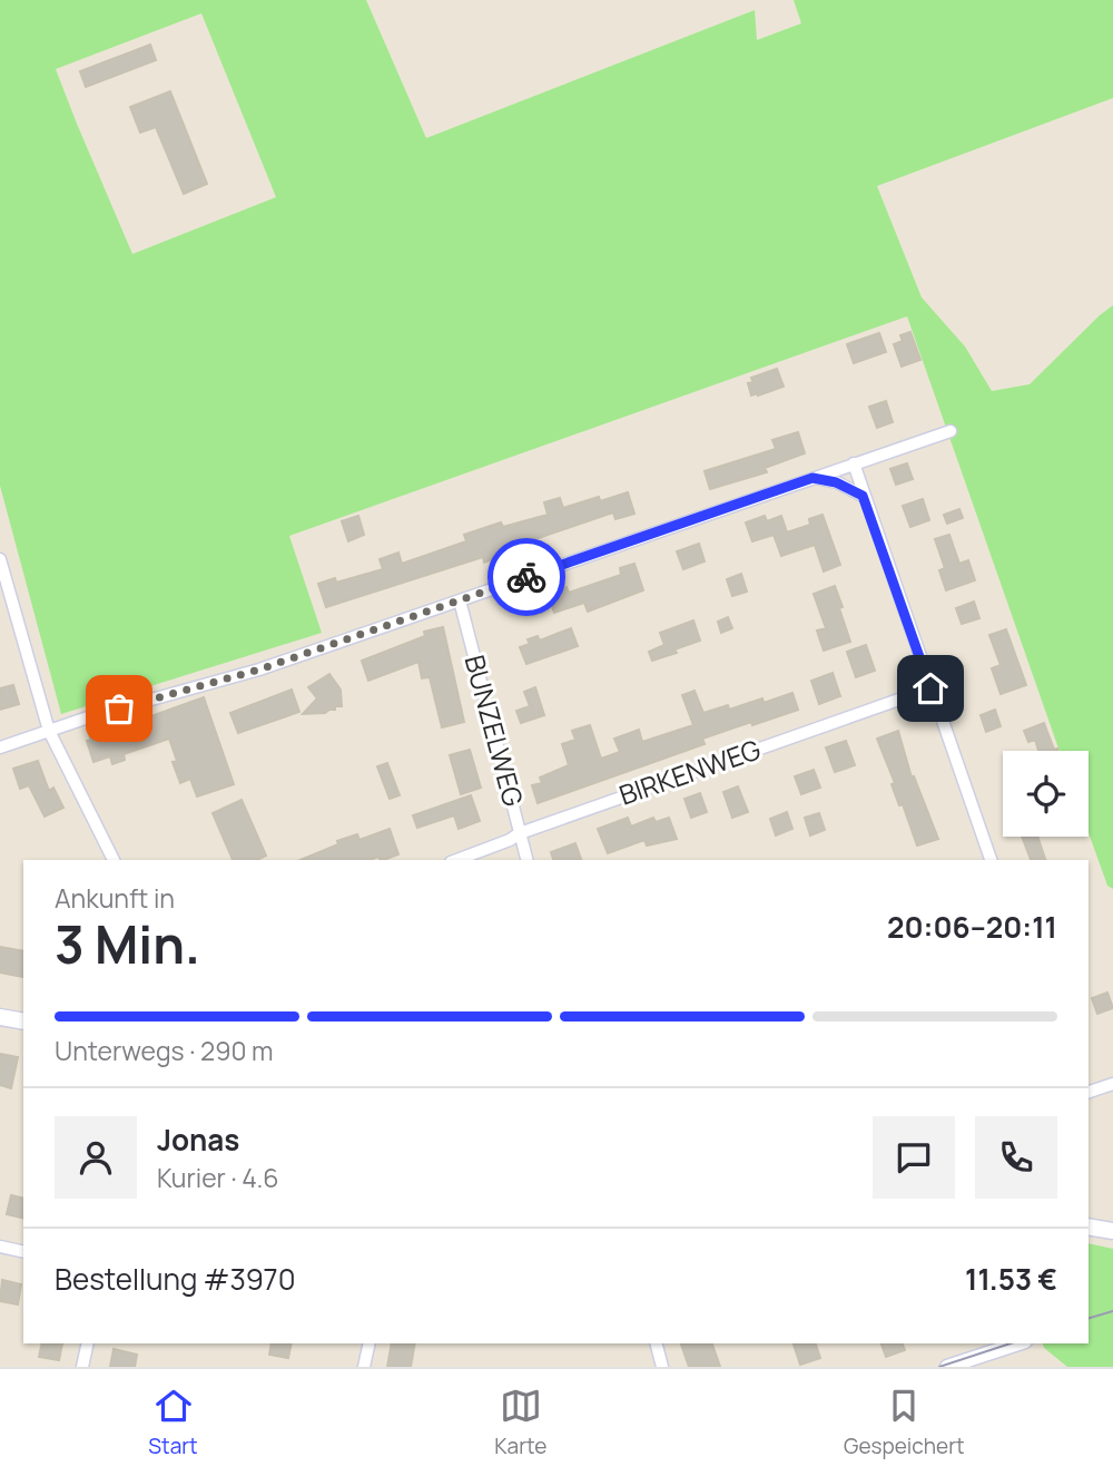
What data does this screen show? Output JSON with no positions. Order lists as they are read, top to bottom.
{
  "streets": {
    "street": ["BUNZELWEG", "BIRKENWEG"]
  },
  "crossings": [
    ["BUNZELWEG", "BIRKENWEG"]
  ],
  "page": {
    "heading": ["3 Min.", "Ankunft in", "20:06–20:11"],
    "panel": [
      "Jonas",
      "Kurier · 4.6",
      "Bestellung #3970",
      "11.53 €"
    ],
    "bar": "Unterwegs · 290 m",
    "tabs": ["Start", "Karte", "Gespeichert"]
  }
}
